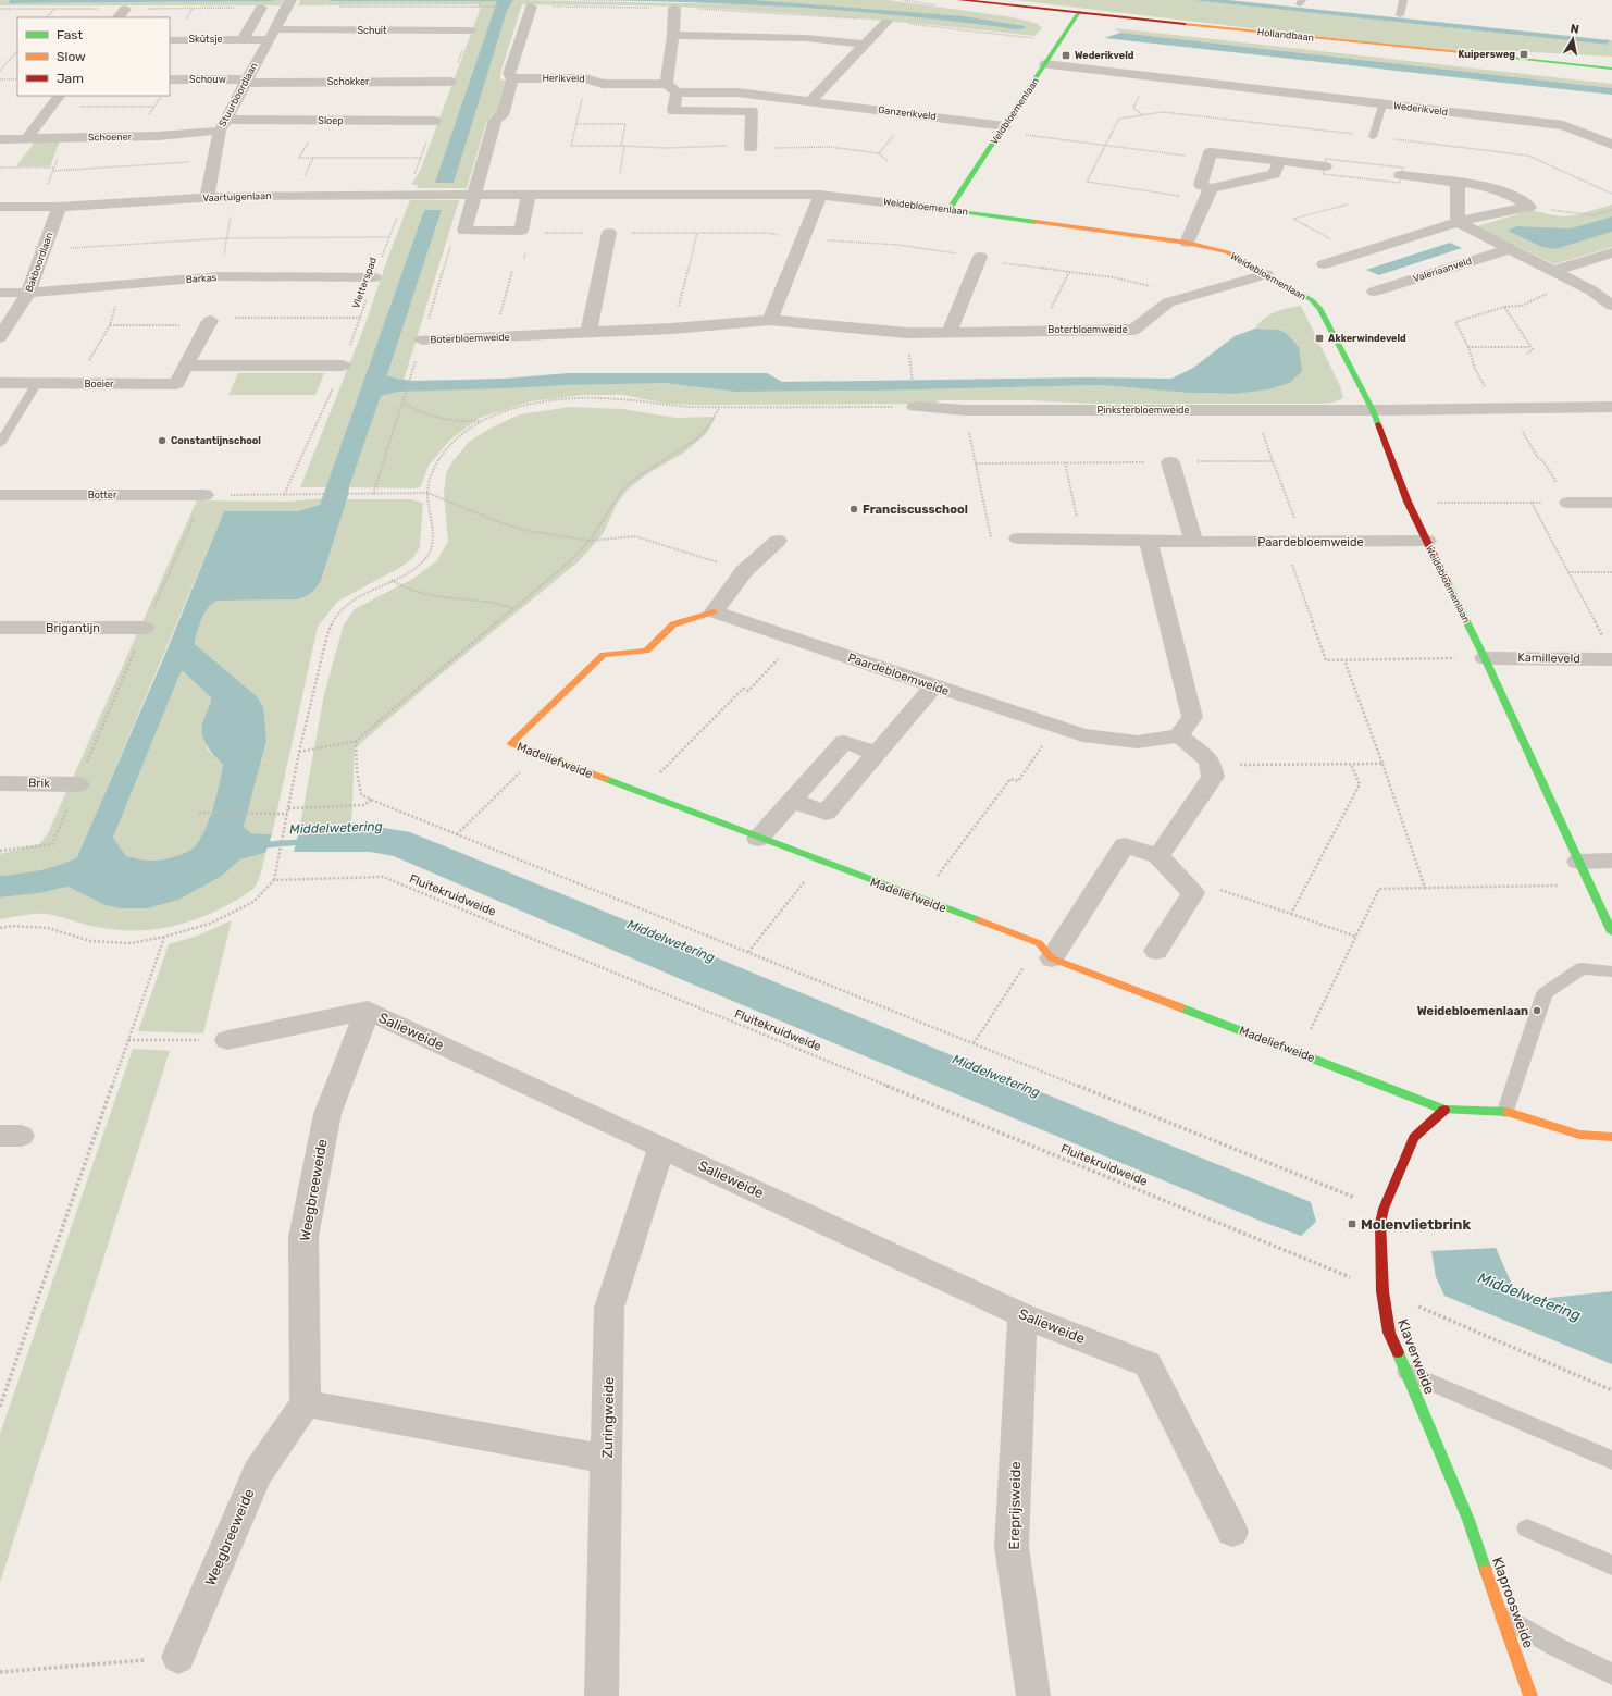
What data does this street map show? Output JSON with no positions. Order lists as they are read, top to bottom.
{
  "streets": {
    "street": [
      "Schuit",
      "Hollandbaan",
      "Skûtsje",
      "Herikveld",
      "Schouw",
      "Schokker",
      "Stuurboordlaan",
      "Wederikveld",
      "Veldbloemenlaan",
      "Ganzerikveld",
      "Sloep",
      "Schoener",
      "Vaartuigenlaan",
      "Weidebloemenlaan",
      "Bakboordlaan",
      "Valeriaanveld",
      "Barkas",
      "Boterbloemweide",
      "Boeier",
      "Pinksterbloemweide",
      "Botter",
      "Paardebloemweide",
      "Brigantijn",
      "Kamilleveld",
      "Madeliefweide",
      "Brik",
      "Salieweide",
      "Weegbreeweide",
      "Klaverweide",
      "Zuringweide",
      "Ereprijsweide",
      "Klaproosweide"
    ],
    "path": ["Vletterspad", "Fluitekruidweide"]
  },
  "crossings": [
    ["Schuit", "Skûtsje"],
    ["Schuit", "Stuurboordlaan"],
    ["Hollandbaan", "Veldbloemenlaan"],
    ["Skûtsje", "Stuurboordlaan"],
    ["Herikveld", "Ganzerikveld"],
    ["Schouw", "Schokker"],
    ["Schouw", "Stuurboordlaan"],
    ["Schokker", "Stuurboordlaan"],
    ["Stuurboordlaan", "Sloep"],
    ["Stuurboordlaan", "Schoener"],
    ["Stuurboordlaan", "Vaartuigenlaan"],
    ["Wederikveld", "Veldbloemenlaan"],
    ["Veldbloemenlaan", "Ganzerikveld"],
    ["Veldbloemenlaan", "Weidebloemenlaan"],
    ["Sloep", "Schoener"],
    ["Sloep", "Vletterspad"],
    ["Vaartuigenlaan", "Weidebloemenlaan"],
    ["Vaartuigenlaan", "Bakboordlaan"],
    ["Vaartuigenlaan", "Vletterspad"],
    ["Weidebloemenlaan", "Boterbloemweide"],
    ["Weidebloemenlaan", "Pinksterbloemweide"],
    ["Weidebloemenlaan", "Paardebloemweide"],
    ["Weidebloemenlaan", "Kamilleveld"],
    ["Bakboordlaan", "Barkas"],
    ["Barkas", "Vletterspad"],
    ["Paardebloemweide", "Madeliefweide"],
    ["Madeliefweide", "Klaverweide"],
    ["Fluitekruidweide", "Klaverweide"],
    ["Salieweide", "Weegbreeweide"],
    ["Salieweide", "Zuringweide"],
    ["Salieweide", "Ereprijsweide"],
    ["Klaverweide", "Klaproosweide"]
  ],
  "water": ["Middelwetering"],
  "places": {
    "transit": [
      "Kuipersweg",
      "Wederikveld",
      "Akkerwindeveld",
      "Molenvlietbrink"
    ],
    "other": ["Constantijnschool", "Franciscusschool", "Weidebloemenlaan"]
  },
  "legend": ["Fast", "Slow", "Jam"],
  "north": "top"
}
